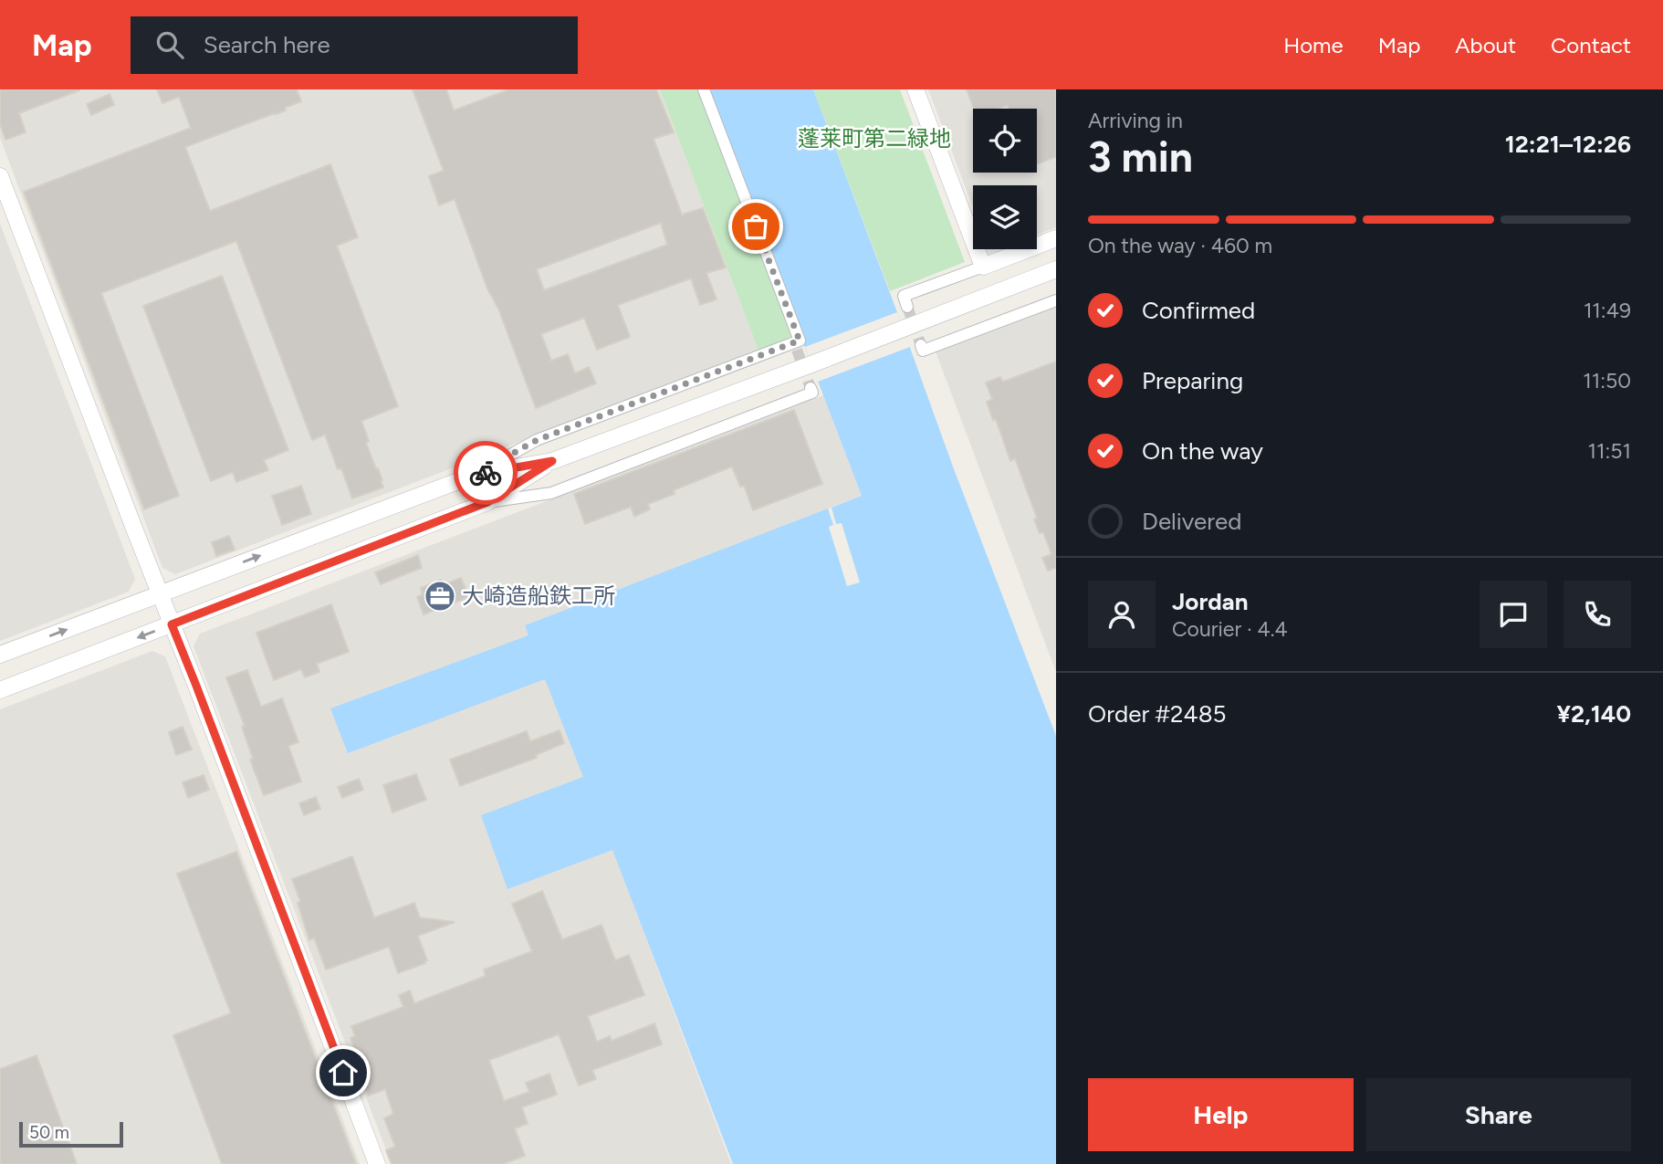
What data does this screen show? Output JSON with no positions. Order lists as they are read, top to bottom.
{
  "parks": ["蓬莱町第二緑地"],
  "places": {
    "office": ["大崎造船鉄工所"]
  },
  "scale_bar": "50 m",
  "page": {
    "header": "Map",
    "search": "Search here",
    "nav": [
      "Home",
      "Map",
      "About",
      "Contact"
    ],
    "heading": ["3 min", "Arriving in", "12:21–12:26"],
    "panel": [
      "Jordan",
      "Courier · 4.4",
      "Order #2485",
      "¥2,140"
    ],
    "bar": "On the way · 460 m",
    "list": [
      ["Confirmed", "11:49"],
      ["Preparing", "11:50"],
      ["On the way", "11:51"],
      "Delivered"
    ],
    "buttons": ["Help", "Share"],
    "scale": "50 m"
  }
}
